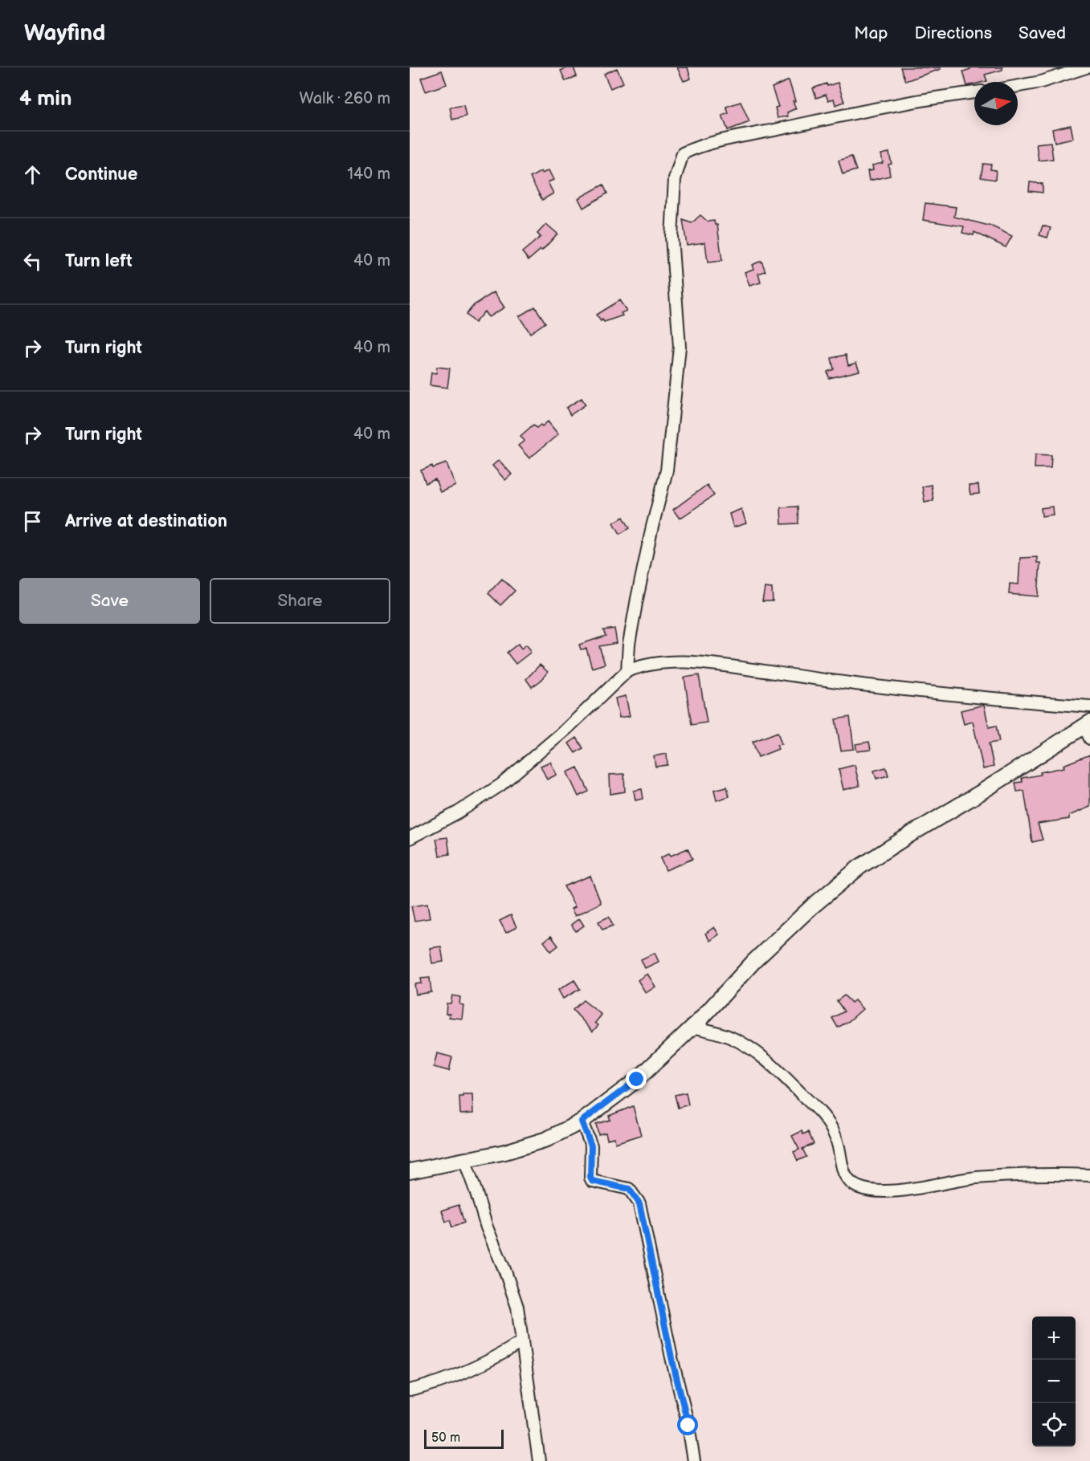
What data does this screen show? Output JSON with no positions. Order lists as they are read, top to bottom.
{
  "scale_bar": "50 m",
  "north": "right",
  "page": {
    "header": "Wayfind",
    "nav": ["Map", "Directions", "Saved"],
    "heading": ["4 min", "Walk · 260 m"],
    "list": [
      ["Continue", "140 m"],
      ["Turn left", "40 m"],
      ["Turn right", "40 m"],
      ["Turn right", "40 m"],
      "Arrive at destination"
    ],
    "buttons": ["Save", "Share"],
    "map_buttons": ["+", "−"],
    "scale": "50 m"
  }
}
